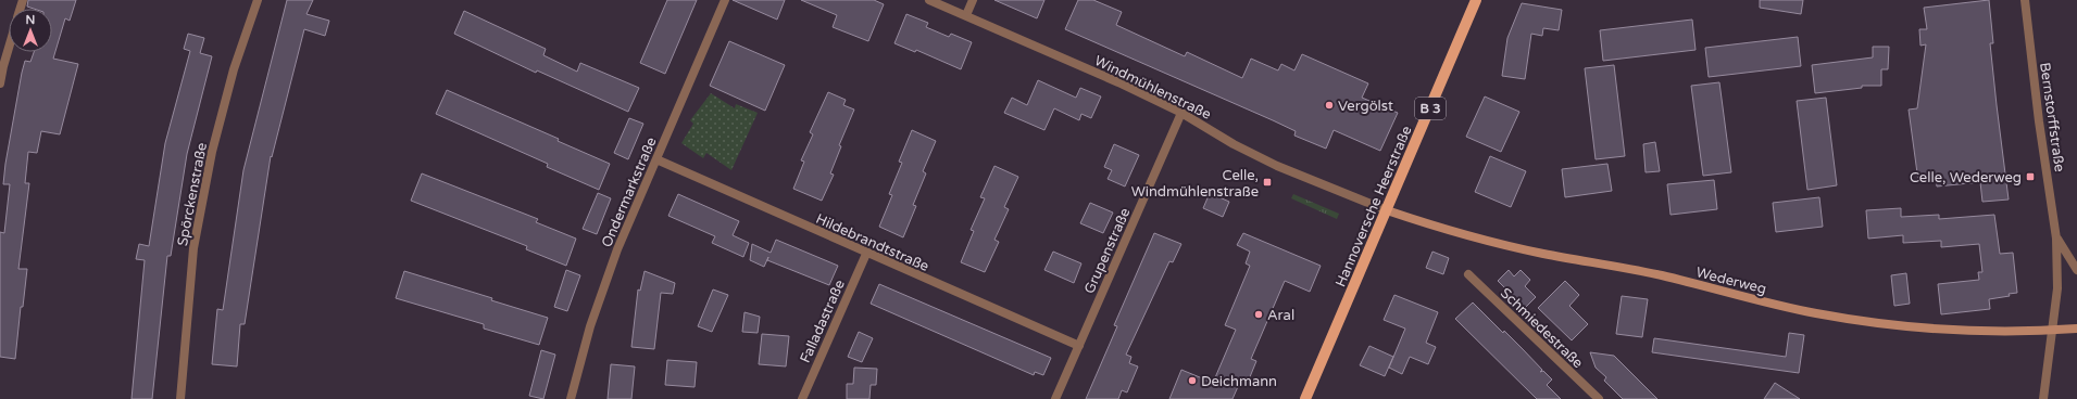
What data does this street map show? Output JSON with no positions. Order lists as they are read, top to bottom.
{
  "streets": {
    "main road": ["B 3", "Hannoversche Heerstraße", "Wederweg"],
    "street": [
      "Windmühlenstraße",
      "Bernstorffstraße",
      "Ondermarkstraße",
      "Spörckenstraße",
      "Hildebrandtstraße",
      "Grupenstraße",
      "Falladastraße",
      "Schmiedestraße"
    ]
  },
  "crossings": [
    ["Windmühlenstraße", "Hannoversche Heerstraße"],
    ["Windmühlenstraße", "Grupenstraße"],
    ["Windmühlenstraße", "Wederweg"],
    ["Bernstorffstraße", "Wederweg"],
    ["Ondermarkstraße", "Hildebrandtstraße"],
    ["Hannoversche Heerstraße", "Wederweg"],
    ["Hildebrandtstraße", "Grupenstraße"],
    ["Hildebrandtstraße", "Falladastraße"]
  ],
  "places": {
    "other": ["Vergölst", "Aral", "Deichmann"],
    "transit": ["Celle, Wederweg", "Celle, Windmühlenstraße"]
  },
  "north": "top"
}
